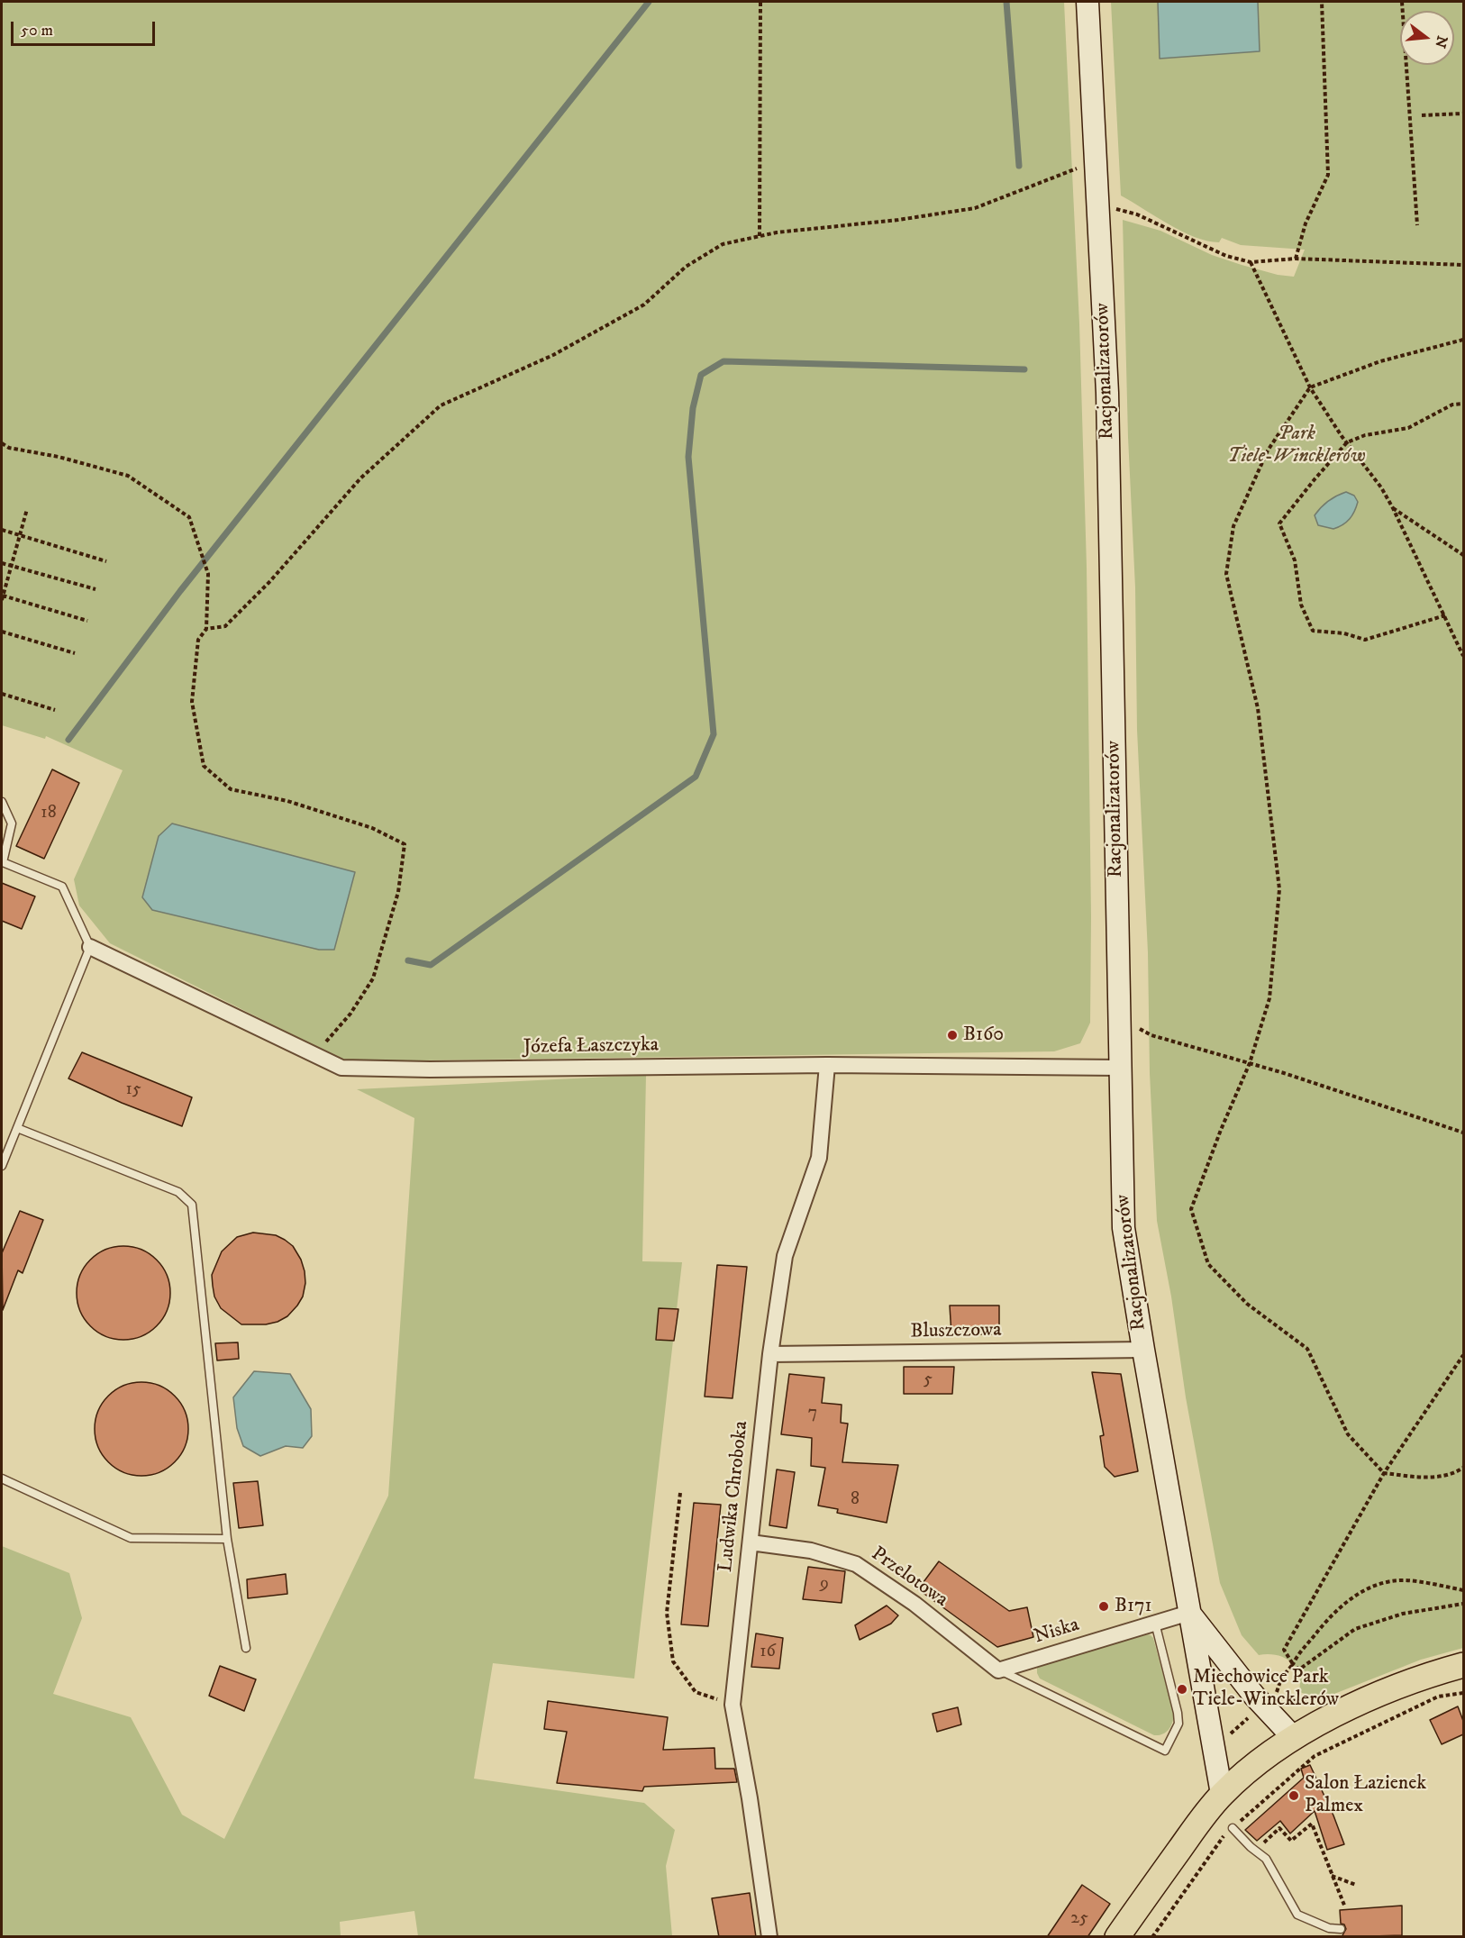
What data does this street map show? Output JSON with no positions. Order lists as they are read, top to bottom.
{
  "streets": {
    "street": [
      "Racjonalizatorów",
      "Józefa Łaszczyka",
      "Bluszczowa",
      "Ludwika Chroboka",
      "Przelotowa",
      "Niska"
    ]
  },
  "crossings": [
    ["Racjonalizatorów", "Józefa Łaszczyka"],
    ["Racjonalizatorów", "Bluszczowa"],
    ["Racjonalizatorów", "Niska"],
    ["Józefa Łaszczyka", "Ludwika Chroboka"],
    ["Bluszczowa", "Ludwika Chroboka"],
    ["Ludwika Chroboka", "Przelotowa"],
    ["Przelotowa", "Niska"]
  ],
  "parks": ["Park Tiele-Wincklerów"],
  "places": [
    "B160",
    "B171",
    "Miechowice Park Tiele-Wincklerów",
    "Salon Łazienek Palmex"
  ],
  "house_numbers": [
    "18",
    "15",
    "5",
    "7",
    "8",
    "9",
    "16",
    "25"
  ],
  "scale_bar": "50 m",
  "north": "right"
}
